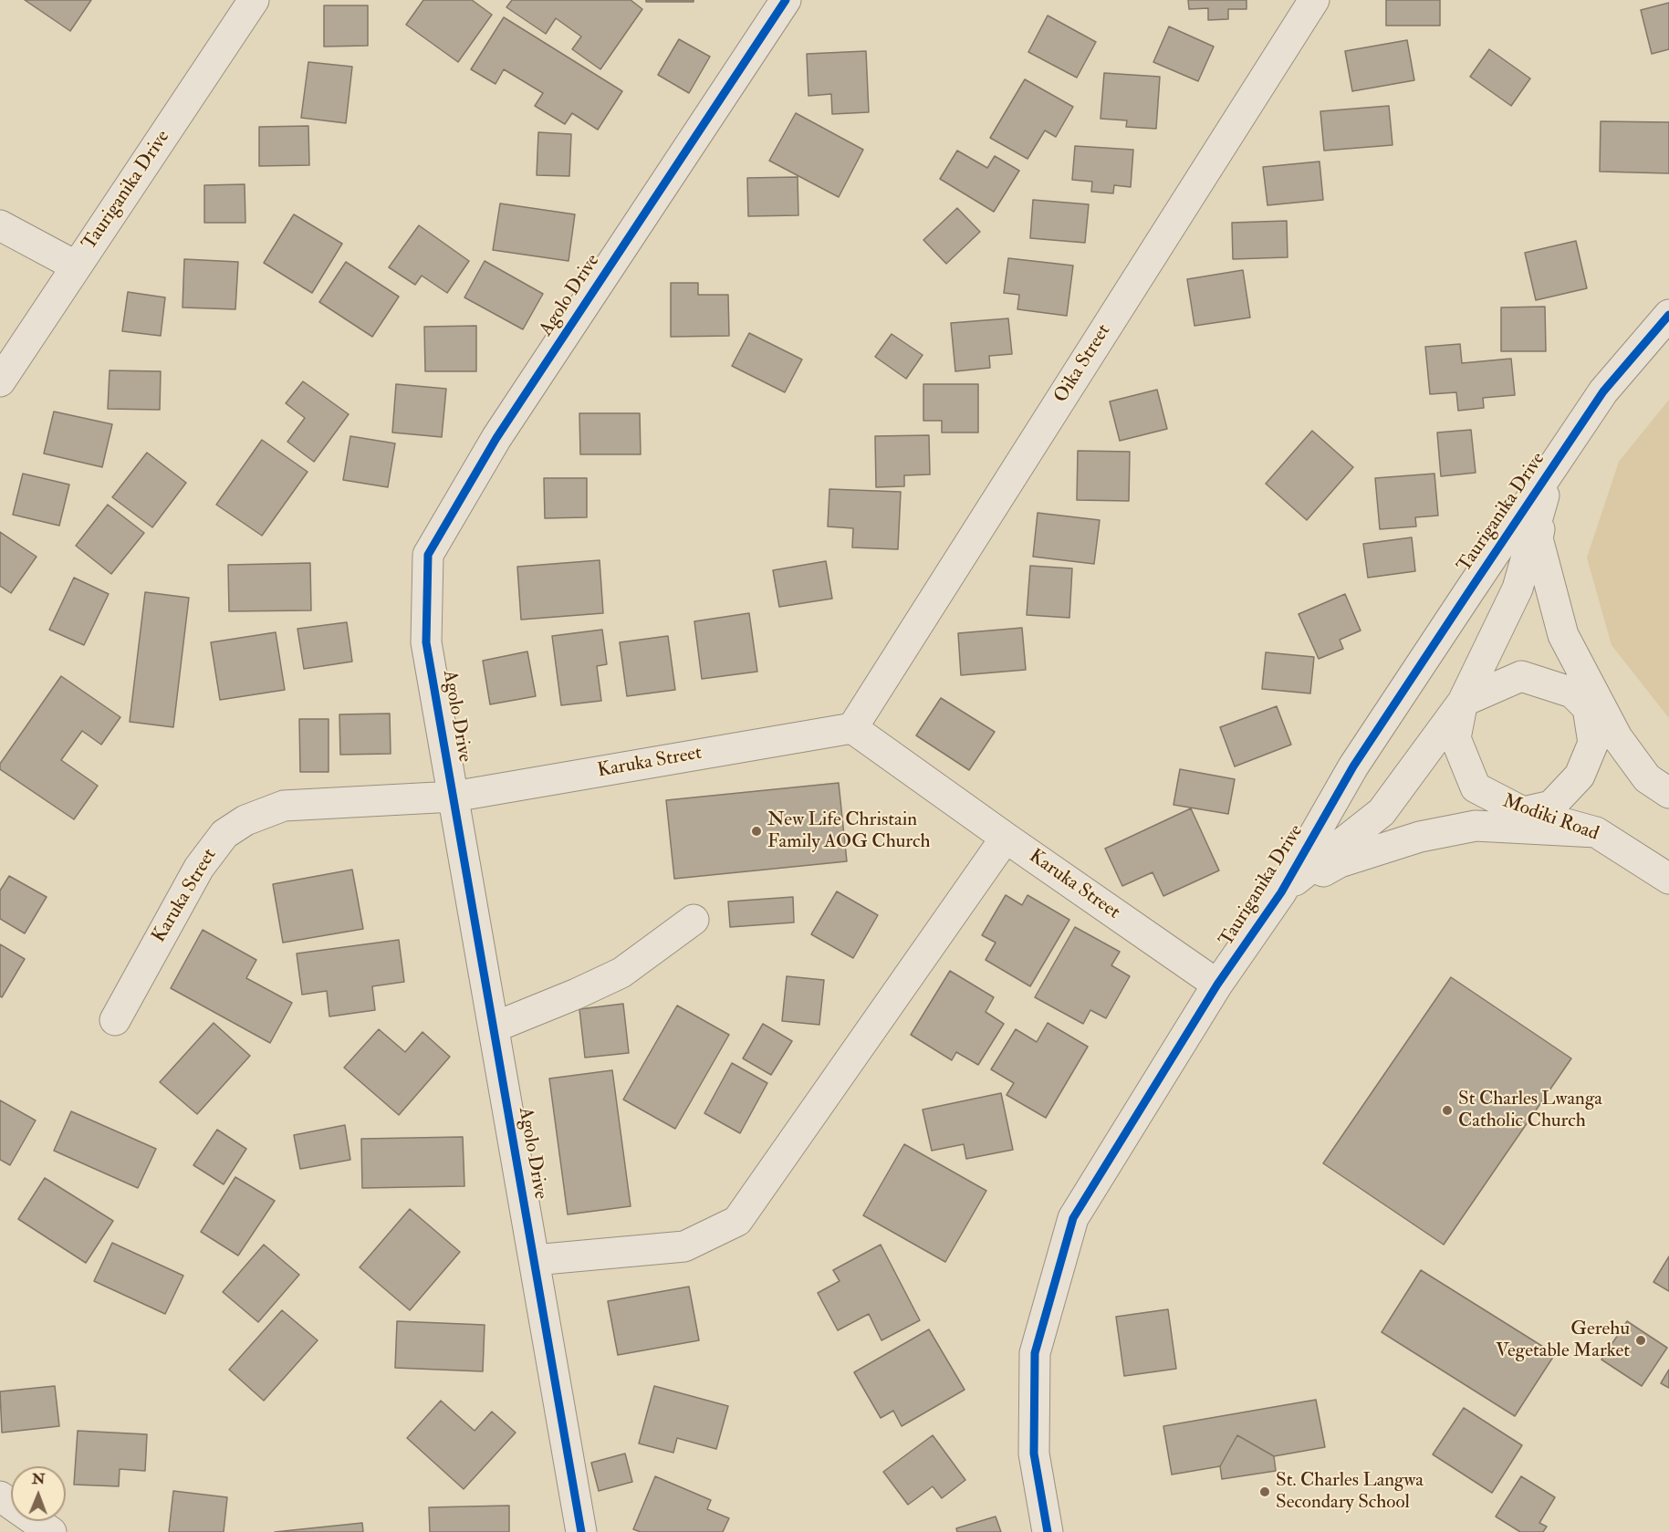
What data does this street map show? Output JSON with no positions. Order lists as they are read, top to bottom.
{
  "streets": {
    "street": [
      "Tauriganika Drive",
      "Agolo Drive",
      "Oika Street",
      "Karuka Street",
      "Modiki Road"
    ]
  },
  "crossings": [
    ["Tauriganika Drive", "Karuka Street"],
    ["Tauriganika Drive", "Modiki Road"],
    ["Agolo Drive", "Karuka Street"],
    ["Oika Street", "Karuka Street"]
  ],
  "places": [
    "New Life Christain Family AOG Church",
    "St Charles Lwanga Catholic Church",
    "Gerehu Vegetable Market",
    "St. Charles Langwa Secondary School"
  ],
  "north": "top"
}
